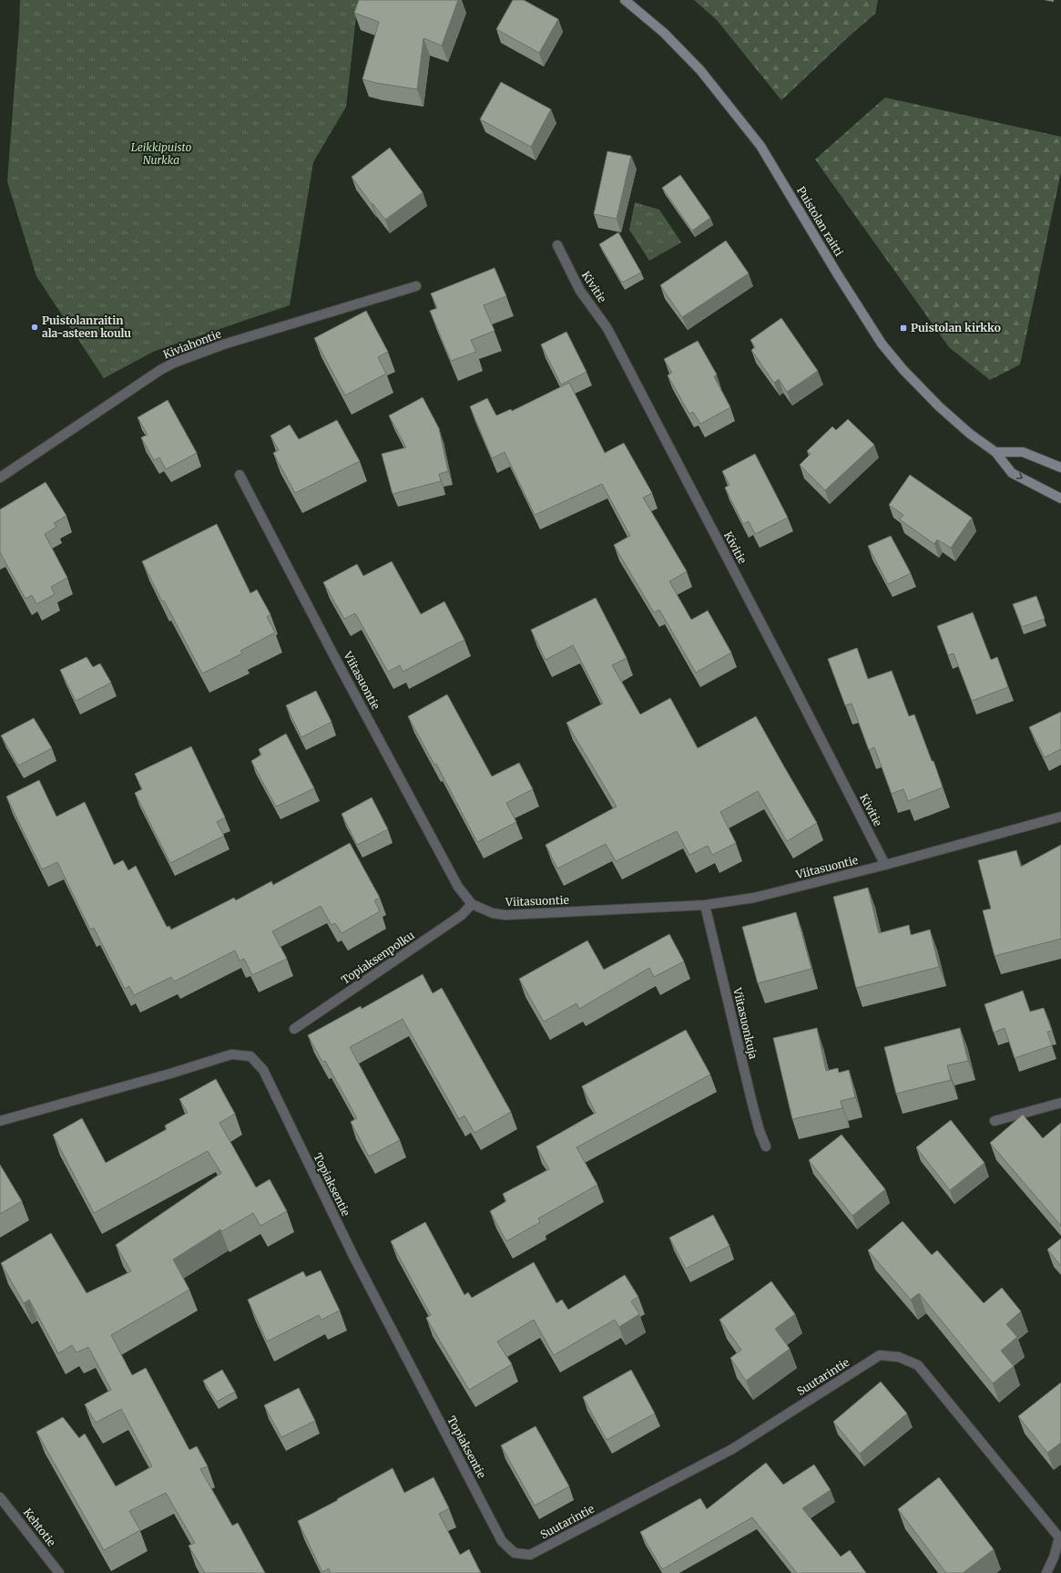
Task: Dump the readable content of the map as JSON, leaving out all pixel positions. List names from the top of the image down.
{
  "streets": {
    "main road": ["Puistolan raitti"],
    "street": [
      "Kivitie",
      "Kiviahontie",
      "Viitasuontie",
      "Topiaksenpolku",
      "Viitasuonkuja",
      "Topiaksentie",
      "Suutarintie",
      "Kehtotie"
    ]
  },
  "crossings": [
    ["Kivitie", "Viitasuontie"],
    ["Viitasuontie", "Topiaksenpolku"],
    ["Viitasuontie", "Viitasuonkuja"],
    ["Topiaksentie", "Suutarintie"]
  ],
  "parks": ["Leikkipuisto Nurkka"],
  "places": {
    "other": ["Puistolanraitin ala-asteen koulu"],
    "transit": ["Puistolan kirkko"]
  }
}
